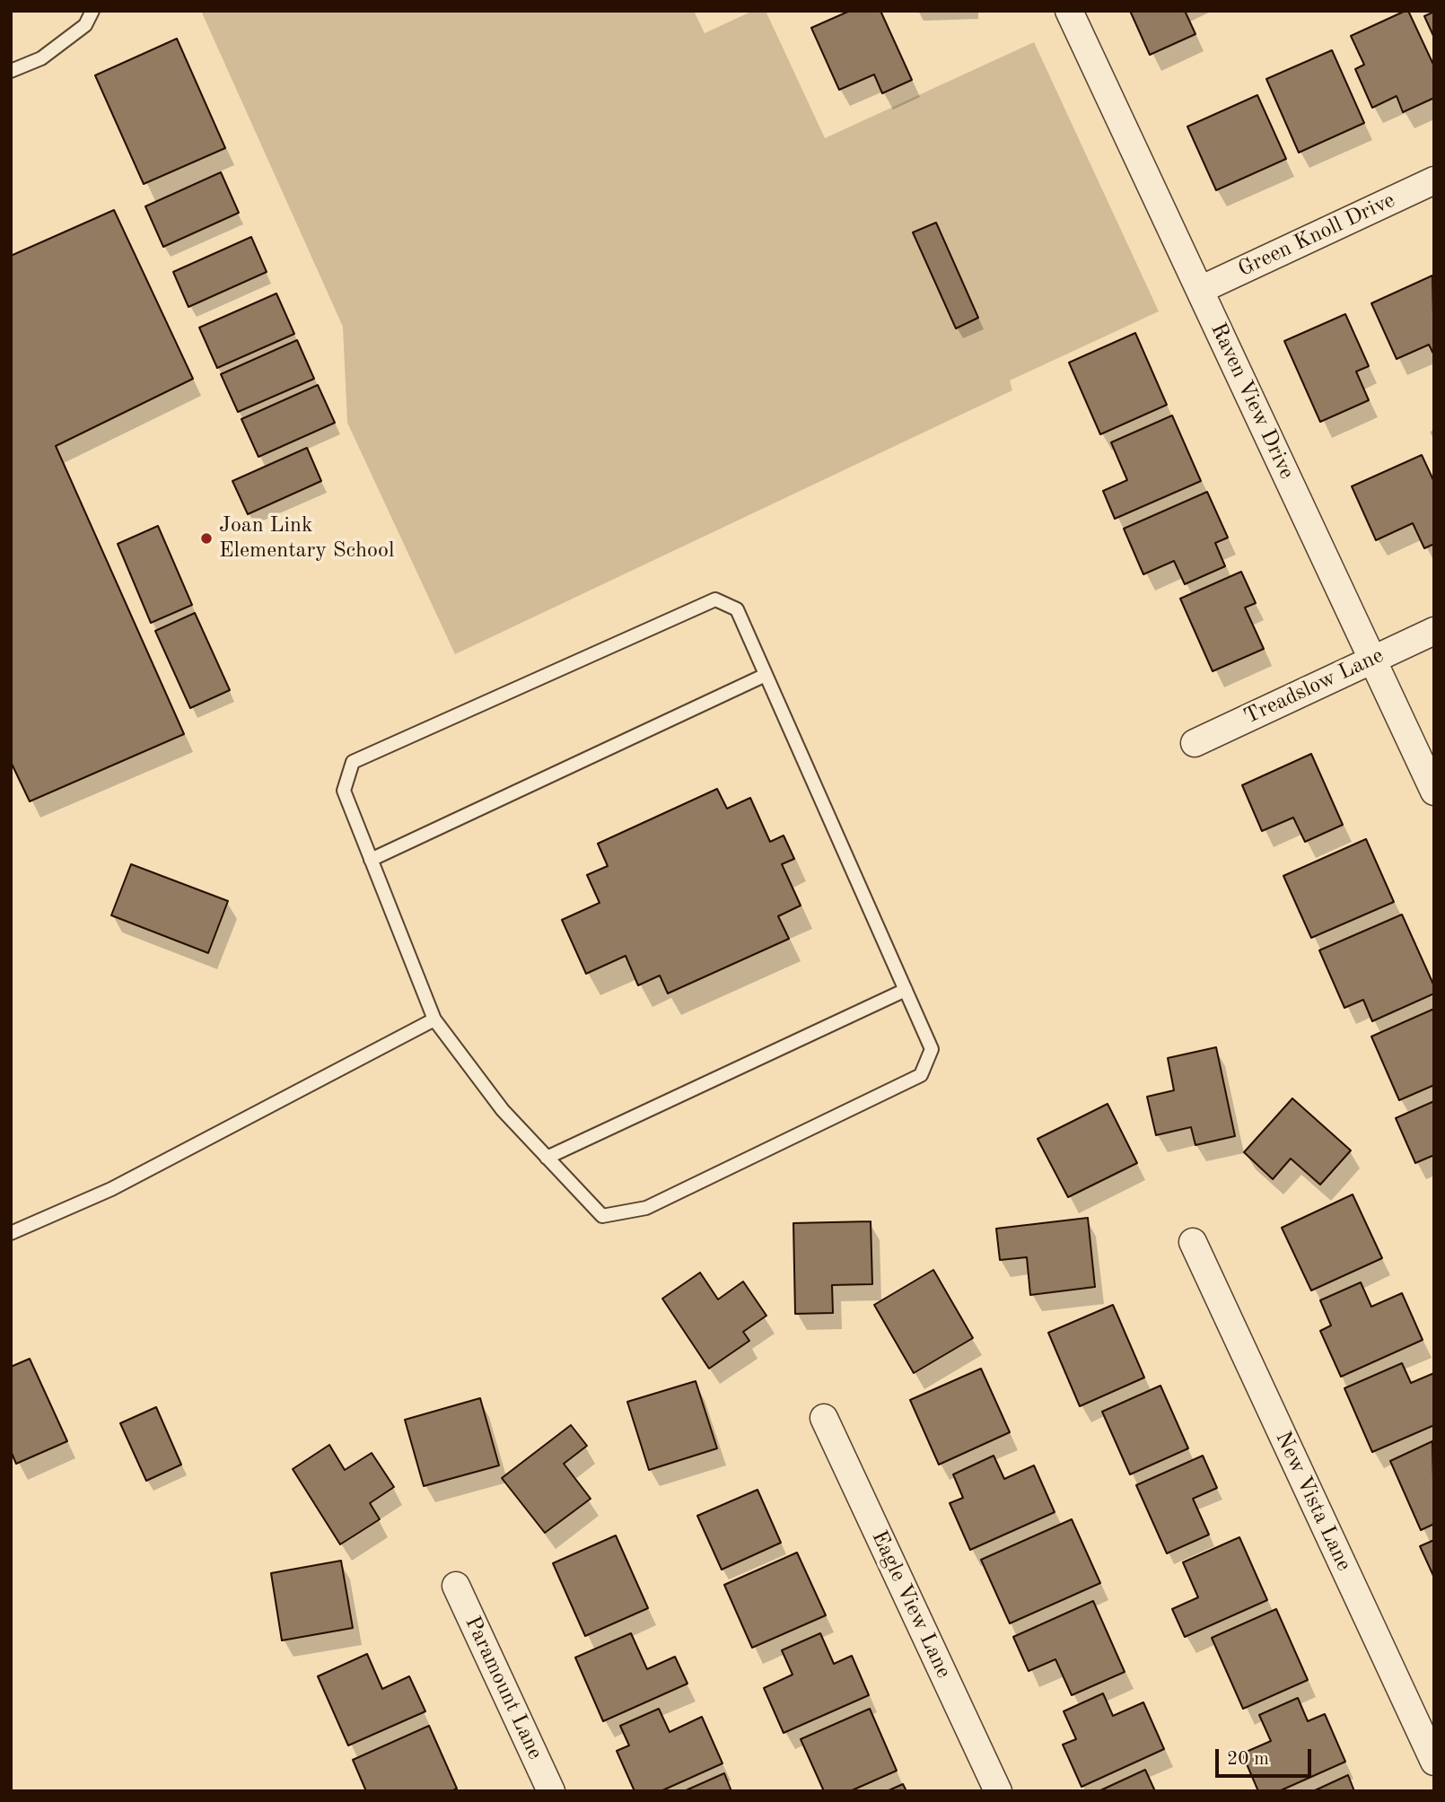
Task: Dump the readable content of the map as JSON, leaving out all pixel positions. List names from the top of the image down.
{
  "streets": {
    "street": [
      "Green Knoll Drive",
      "Raven View Drive",
      "Treadslow Lane",
      "New Vista Lane",
      "Eagle View Lane",
      "Paramount Lane"
    ]
  },
  "crossings": [
    ["Green Knoll Drive", "Raven View Drive"],
    ["Raven View Drive", "Treadslow Lane"]
  ],
  "places": ["Joan Link Elementary School"],
  "scale_bar": "20 m"
}
